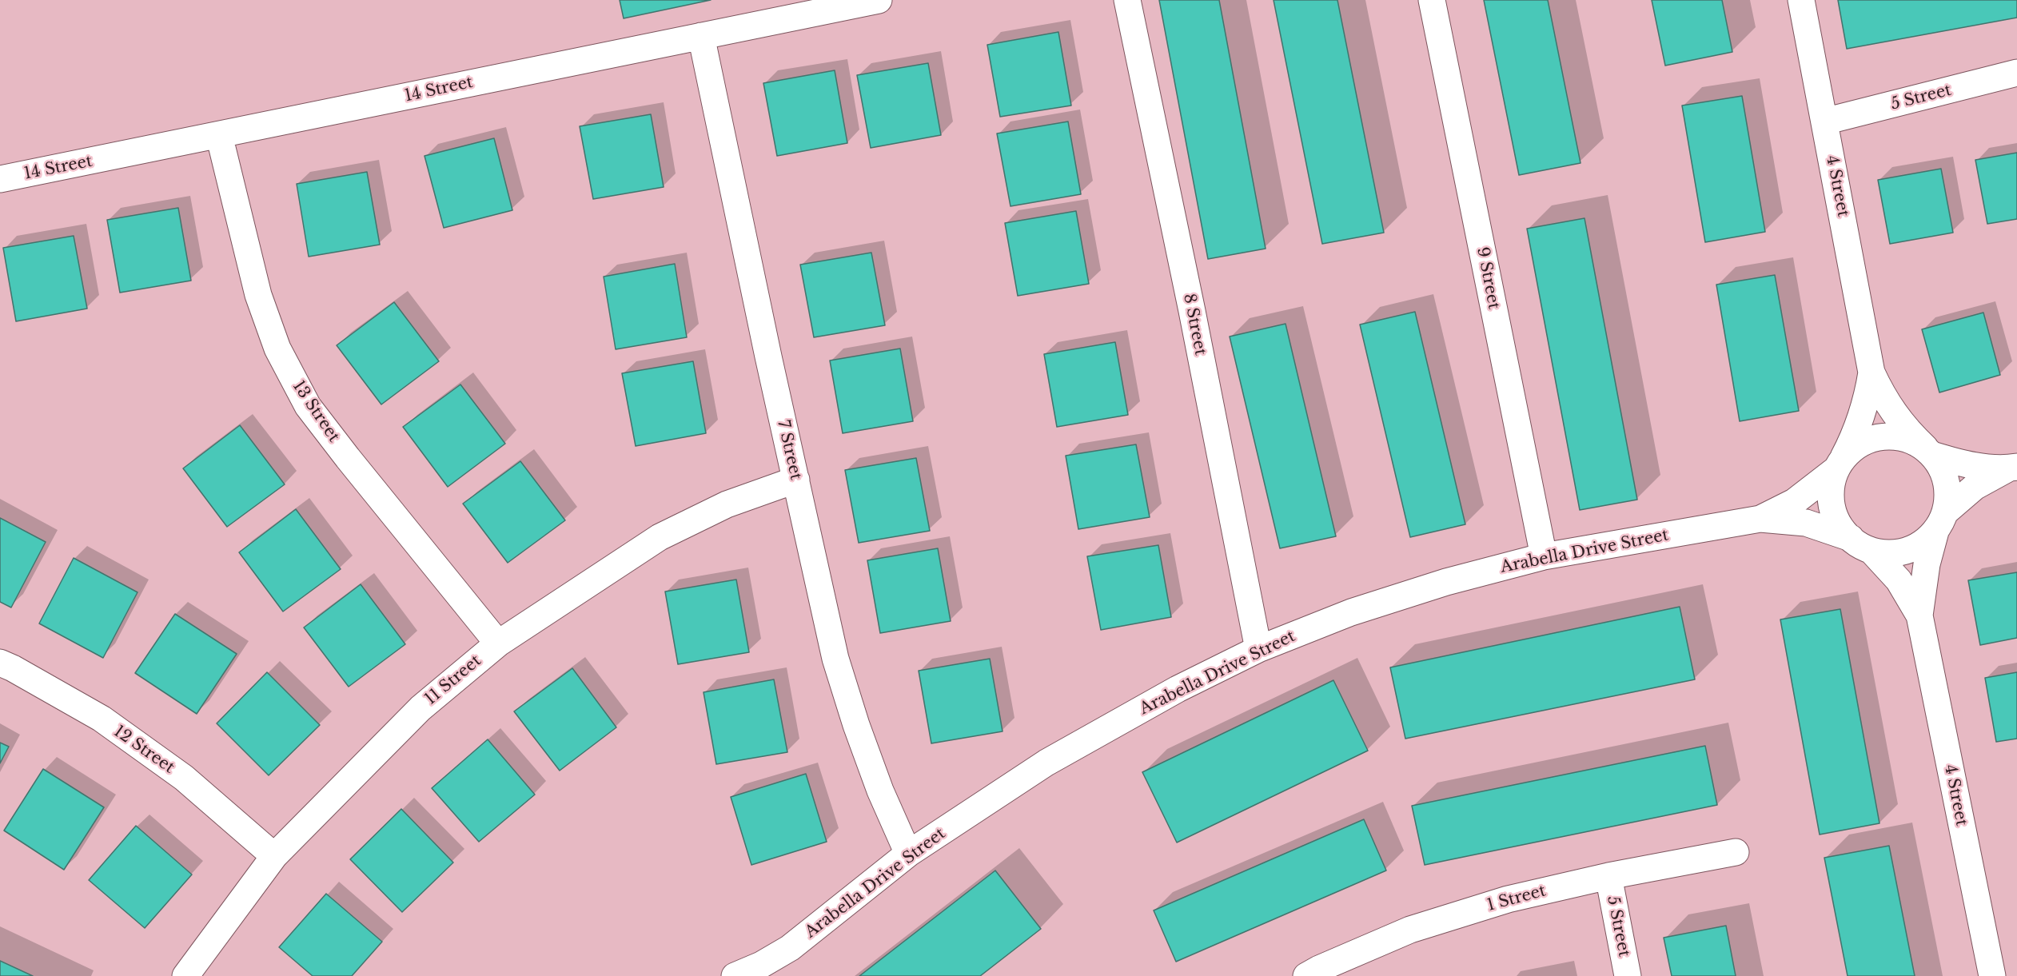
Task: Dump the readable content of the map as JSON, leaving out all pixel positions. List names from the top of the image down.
{
  "streets": {
    "street": [
      "14 Street",
      "5 Street",
      "4 Street",
      "9 Street",
      "8 Street",
      "13 Street",
      "7 Street",
      "Arabella Drive Street",
      "11 Street",
      "12 Street",
      "1 Street"
    ]
  },
  "crossings": [
    ["14 Street", "13 Street"],
    ["14 Street", "7 Street"],
    ["5 Street", "4 Street"],
    ["5 Street", "1 Street"],
    ["9 Street", "Arabella Drive Street"],
    ["8 Street", "Arabella Drive Street"],
    ["13 Street", "11 Street"],
    ["7 Street", "Arabella Drive Street"],
    ["7 Street", "11 Street"],
    ["11 Street", "12 Street"]
  ]
}
